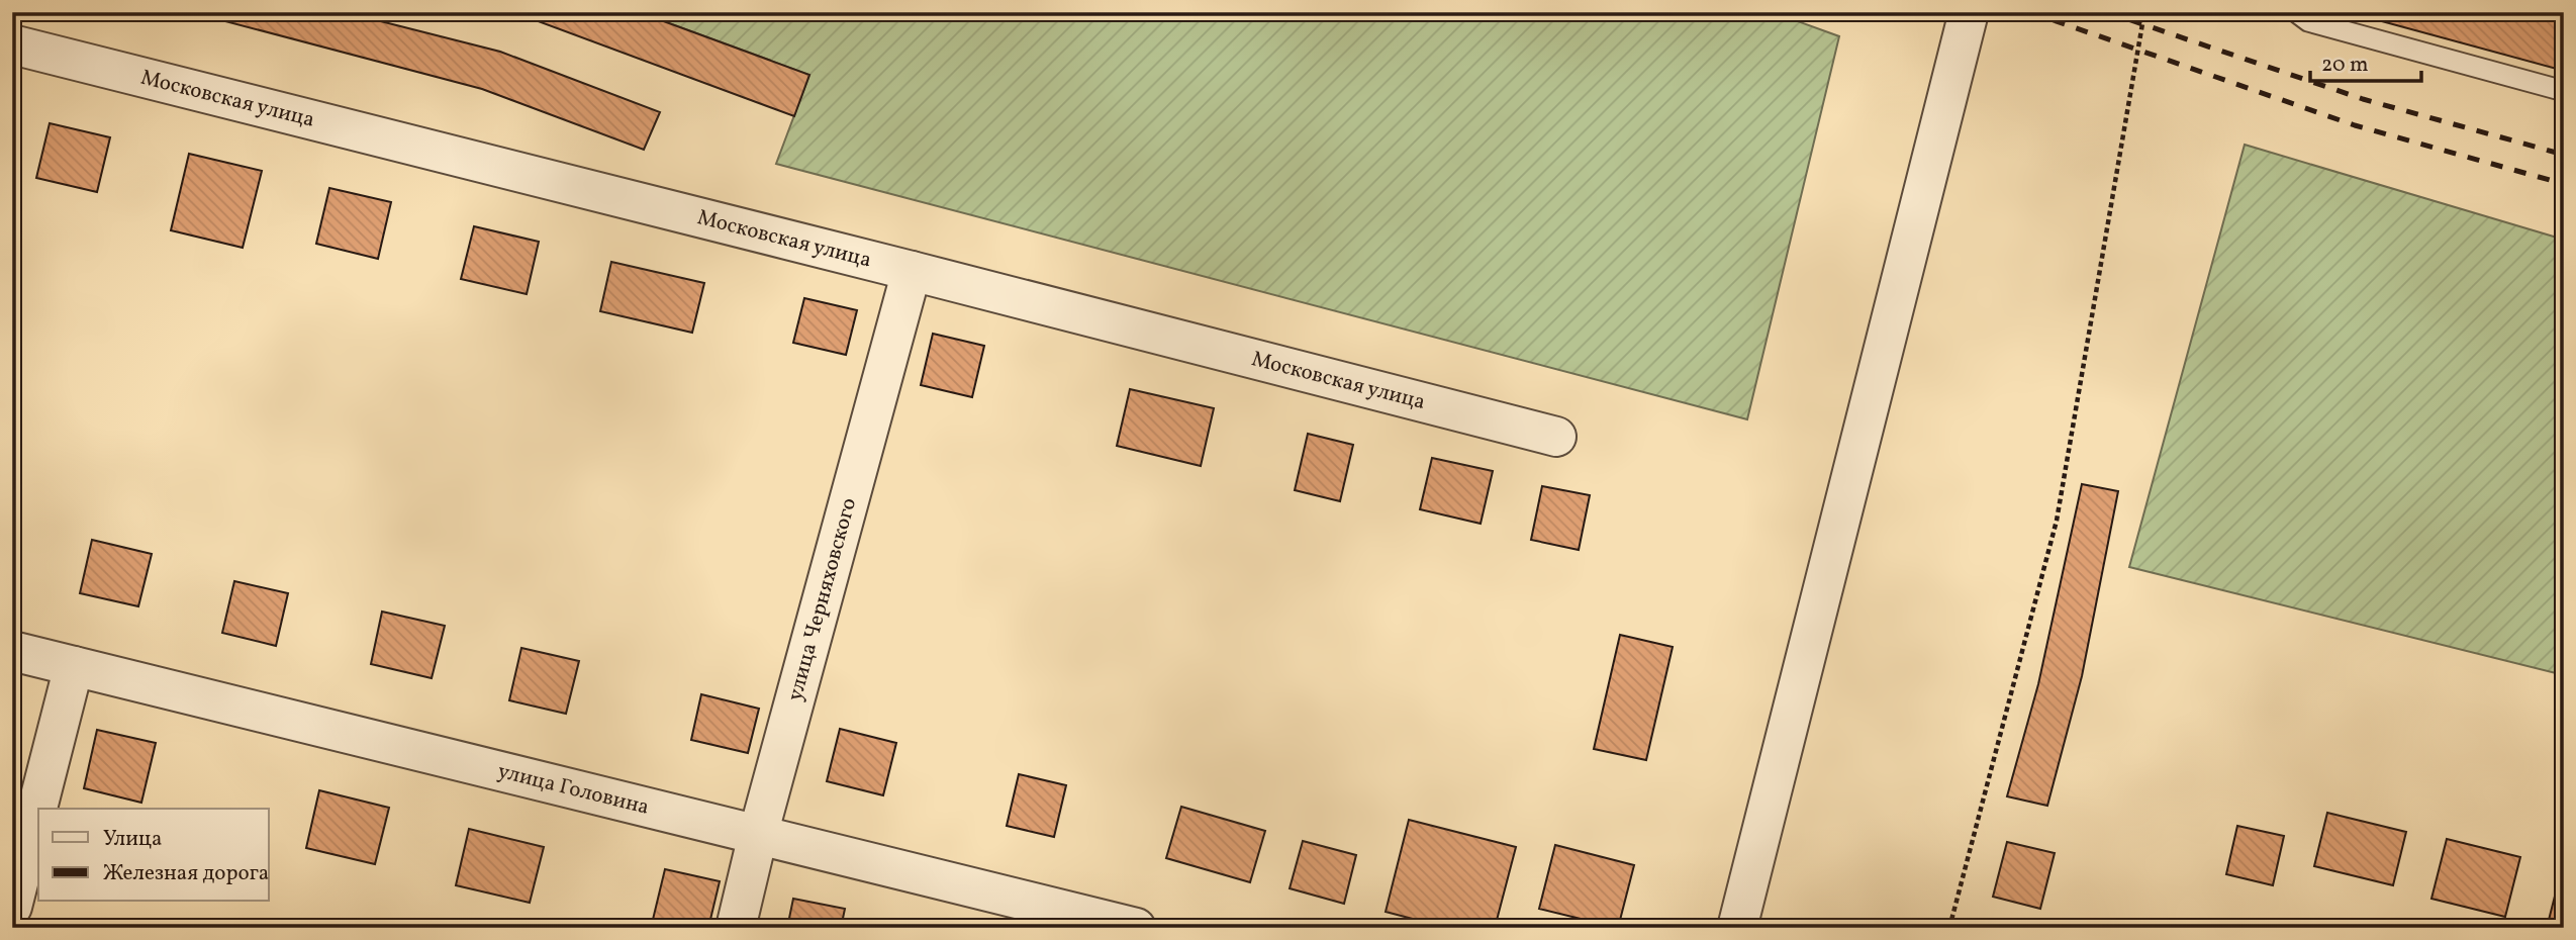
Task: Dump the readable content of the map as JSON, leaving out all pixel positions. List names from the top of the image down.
{
  "streets": {
    "street": ["Московская улица", "улица Черняховского", "улица Головина"]
  },
  "crossings": [
    ["Московская улица", "улица Черняховского"],
    ["улица Черняховского", "улица Головина"]
  ],
  "legend": ["Улица", "Железная дорога"],
  "scale_bar": "20 m"
}
